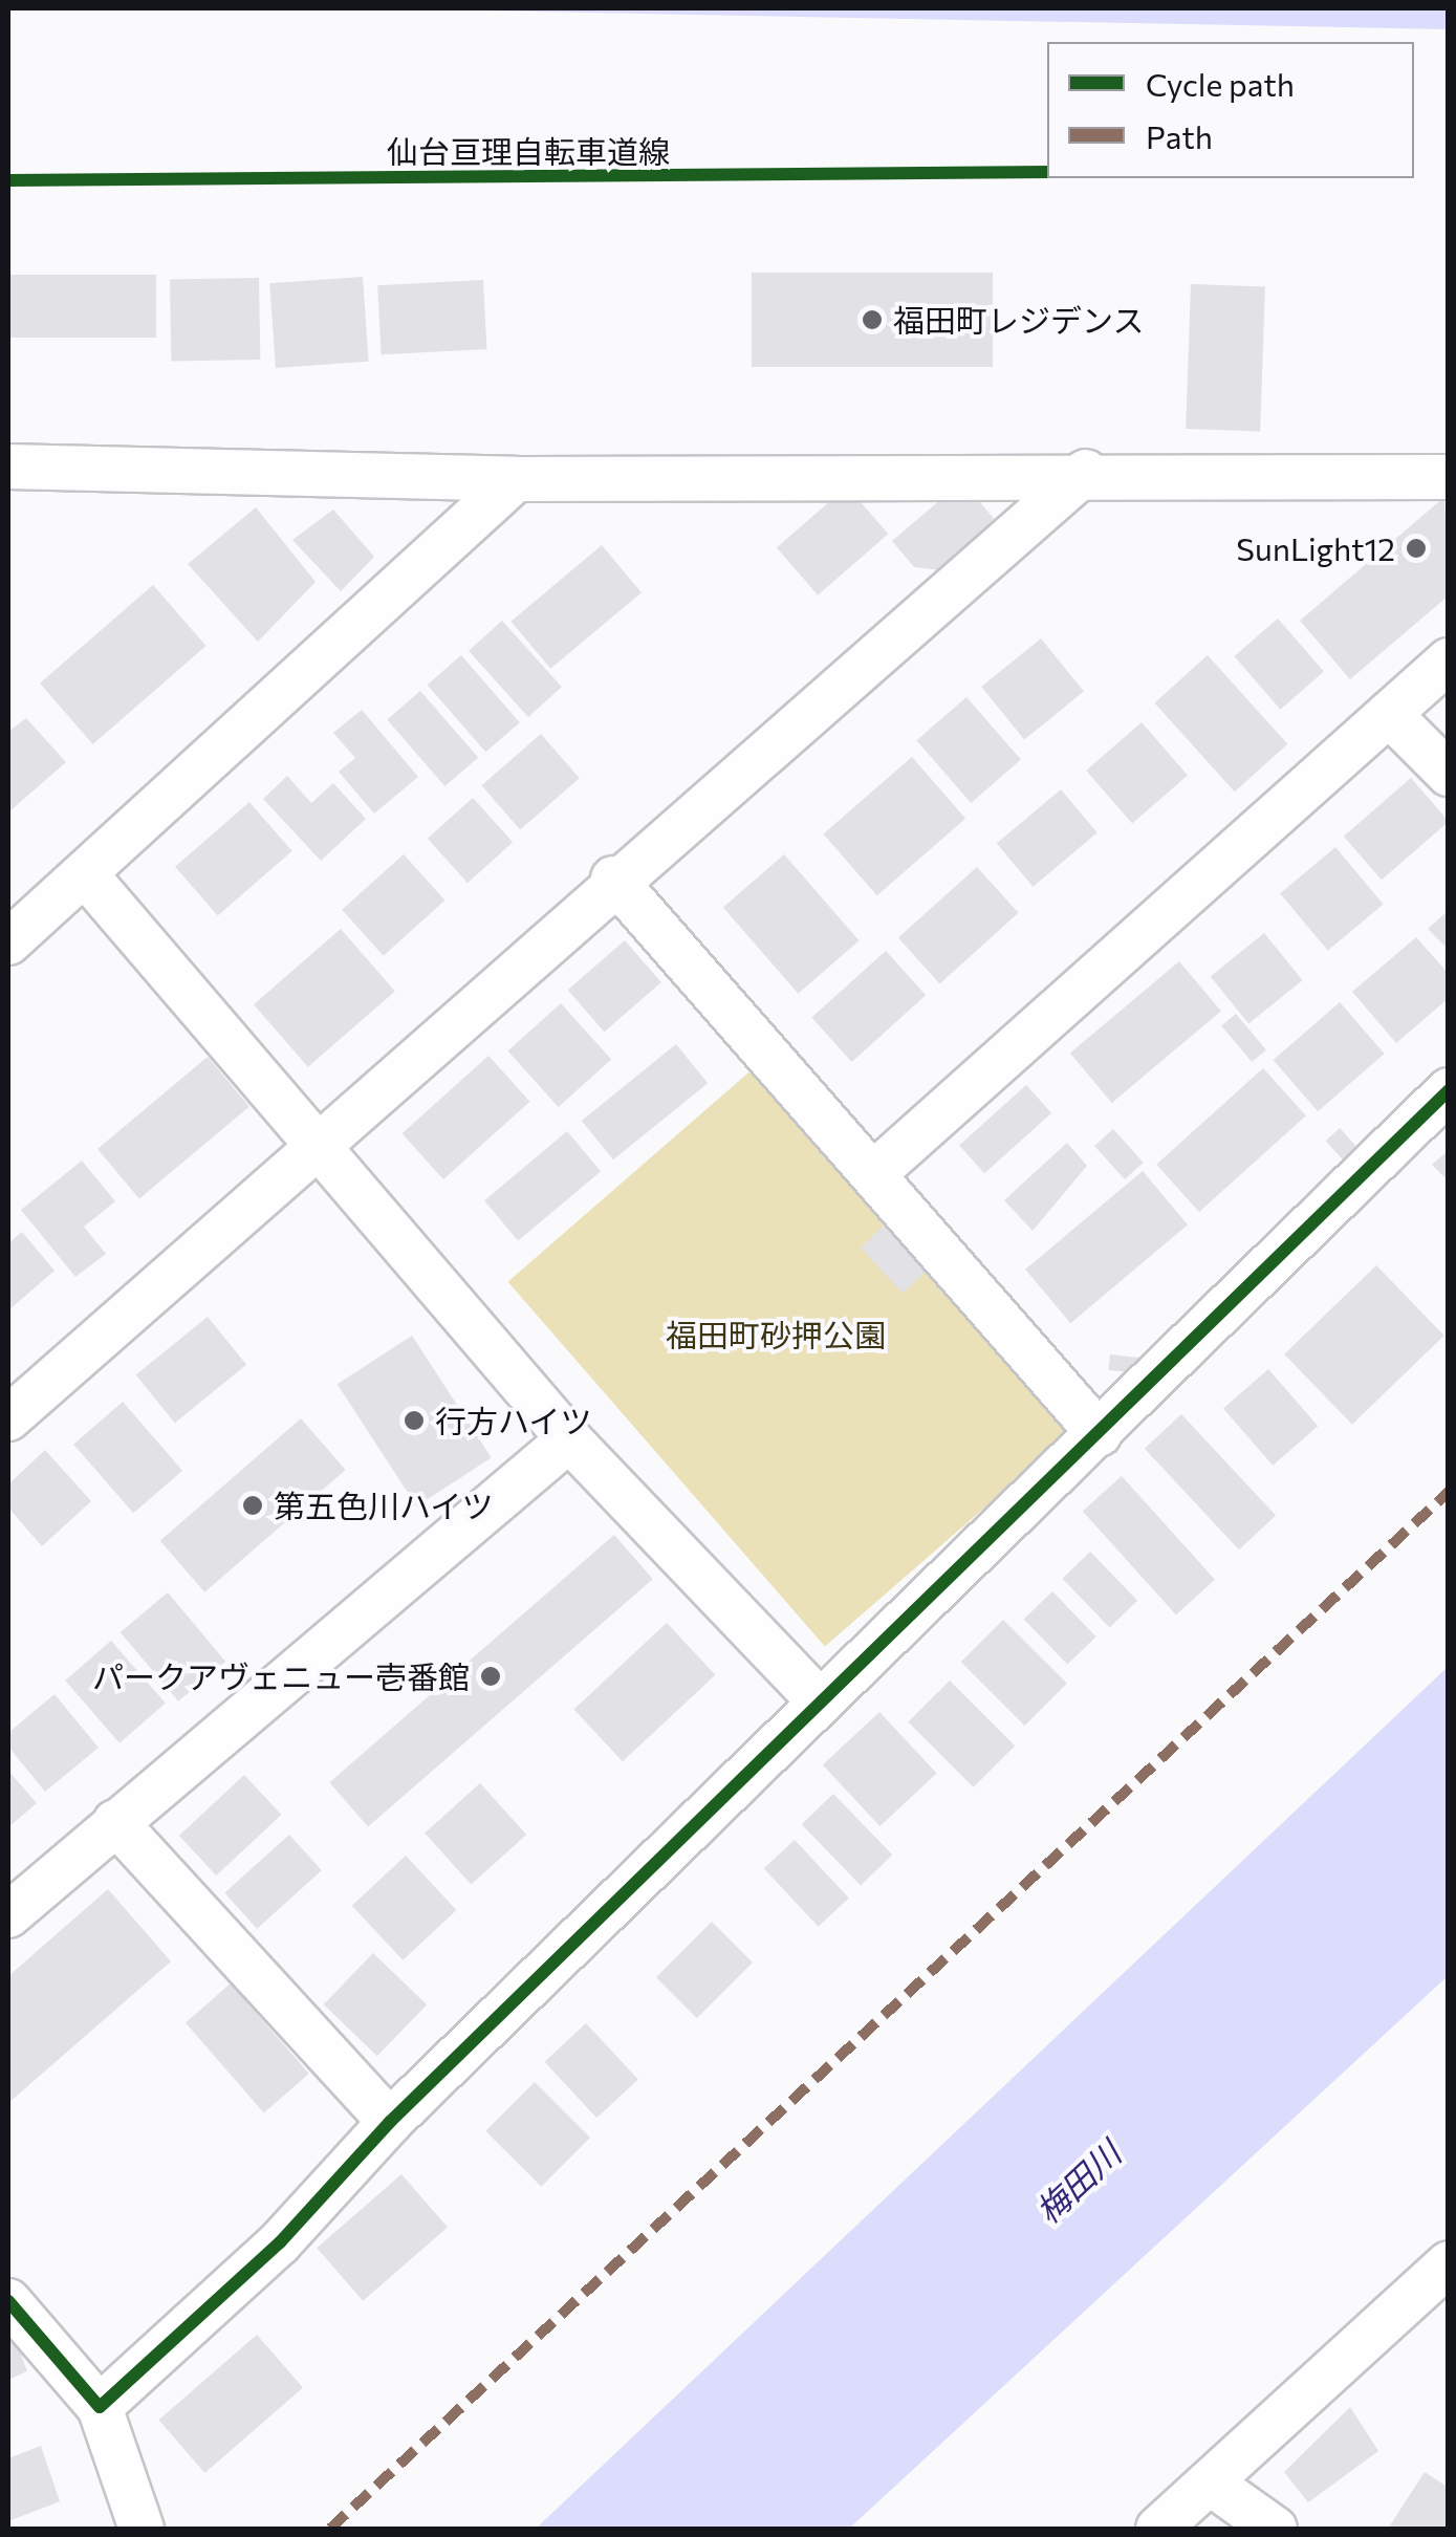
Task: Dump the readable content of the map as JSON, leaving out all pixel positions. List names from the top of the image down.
{
  "streets": {
    "cycle path": ["仙台亘理自転車道線"]
  },
  "water": ["梅田川"],
  "parks": ["福田町砂押公園"],
  "places": [
    "福田町レジデンス",
    "SunLight12",
    "行方ハイツ",
    "第五色川ハイツ",
    "パークアヴェニュー壱番館"
  ],
  "legend": ["Cycle path", "Path"]
}
